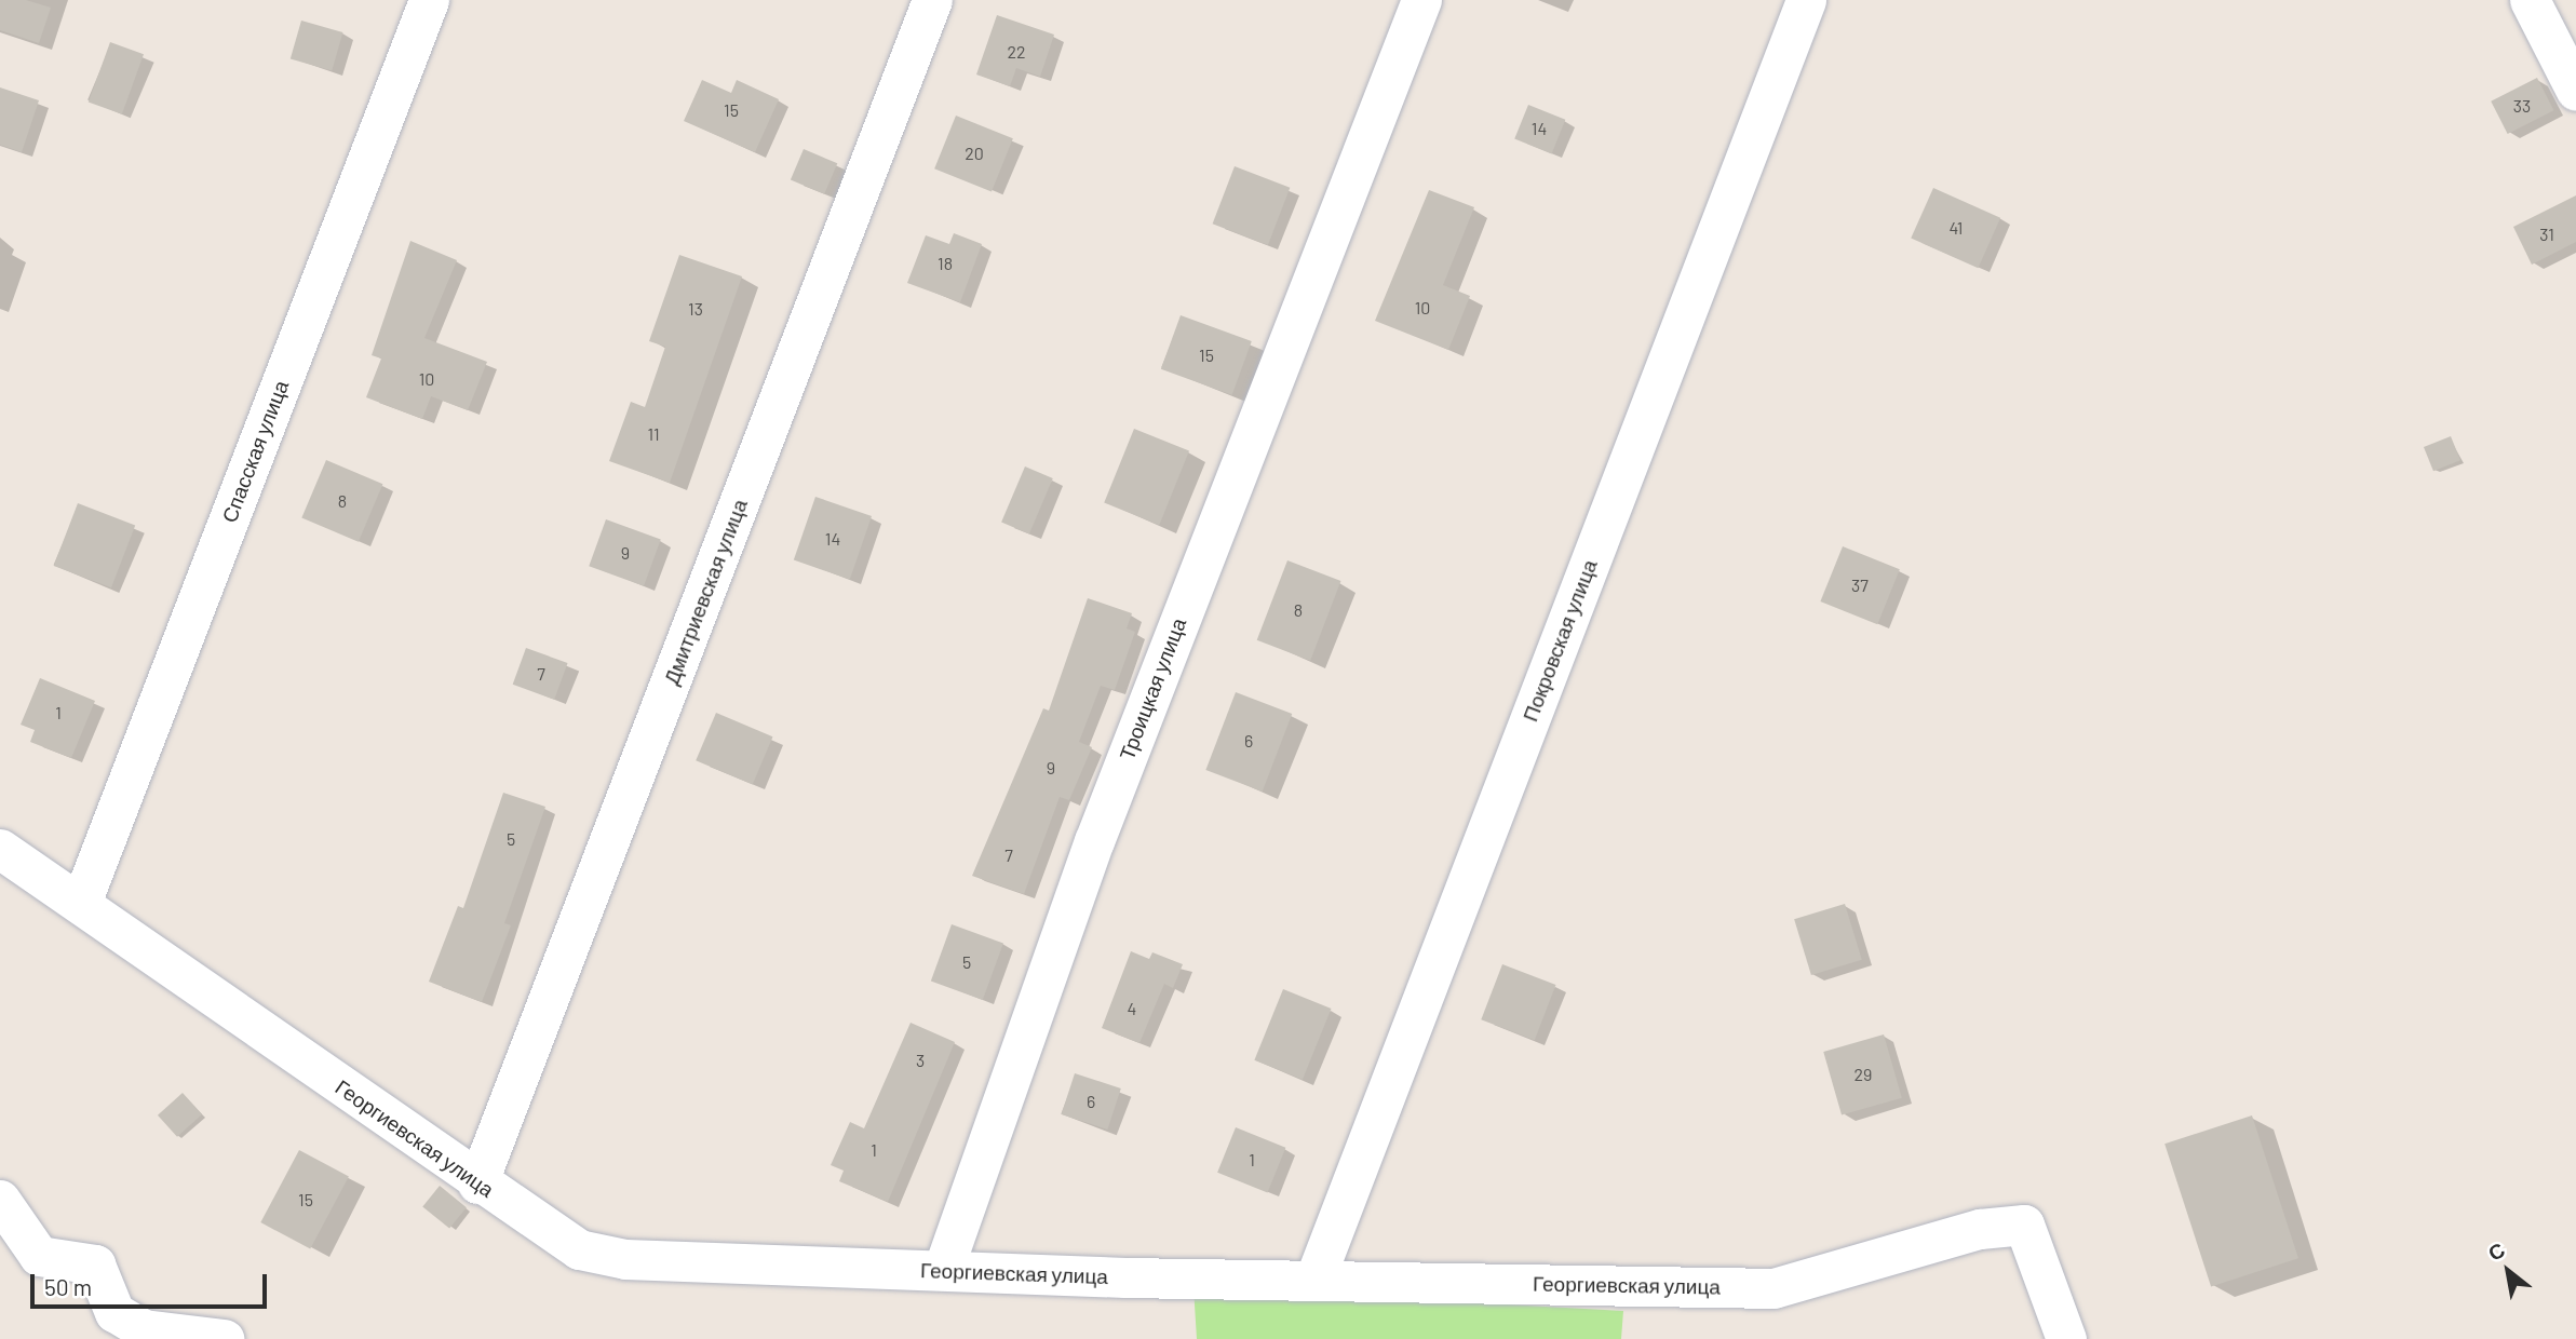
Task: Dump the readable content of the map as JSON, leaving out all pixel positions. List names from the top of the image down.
{
  "streets": {
    "street": [
      "Спасская улица",
      "Дмитриевская улица",
      "Покровская улица",
      "Троицкая улица",
      "Георгиевская улица"
    ]
  },
  "crossings": [
    ["Спасская улица", "Георгиевская улица"],
    ["Дмитриевская улица", "Георгиевская улица"],
    ["Покровская улица", "Георгиевская улица"],
    ["Троицкая улица", "Георгиевская улица"]
  ],
  "house_numbers": [
    "22",
    "33",
    "15",
    "14",
    "20",
    "41",
    "31",
    "18",
    "10",
    "13",
    "15",
    "10",
    "11",
    "8",
    "14",
    "9",
    "37",
    "8",
    "7",
    "1",
    "6",
    "9",
    "5",
    "7",
    "5",
    "4",
    "3",
    "29",
    "6",
    "1",
    "1",
    "15"
  ],
  "scale_bar": "50 m",
  "north": "top left"
}
